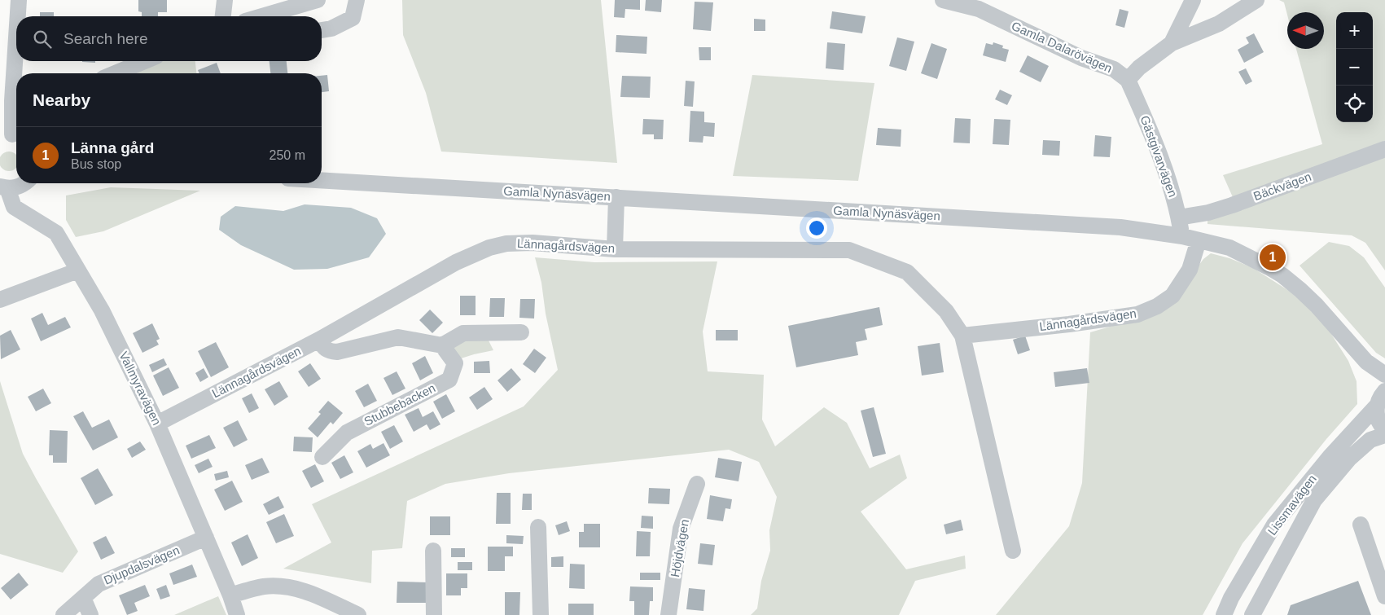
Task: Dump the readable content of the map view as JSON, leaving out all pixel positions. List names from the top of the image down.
{
  "streets": {
    "street": [
      "Gamla Dalarövägen",
      "Gästgivarvägen",
      "Bäckvägen",
      "Gamla Nynäsvägen",
      "Lännagårdsvägen",
      "Vallmyravägen",
      "Stubbebacken",
      "Lissmavägen",
      "Höjdvägen",
      "Djupdalsvägen"
    ]
  },
  "crossings": [
    ["Gamla Dalarövägen", "Gästgivarvägen"],
    ["Gästgivarvägen", "Bäckvägen"],
    ["Gästgivarvägen", "Gamla Nynäsvägen"],
    ["Gamla Nynäsvägen", "Lännagårdsvägen"],
    ["Gamla Nynäsvägen", "Lissmavägen"],
    ["Lännagårdsvägen", "Vallmyravägen"],
    ["Vallmyravägen", "Djupdalsvägen"]
  ],
  "north": "left",
  "page": {
    "map_buttons": ["+", "−"],
    "search": "Search here",
    "heading": "Nearby",
    "list": [
      {
        "mark": "1",
        "name": "Länna gård",
        "note": "Bus stop",
        "value": "250 m"
      }
    ],
    "pins": "1"
  }
}
